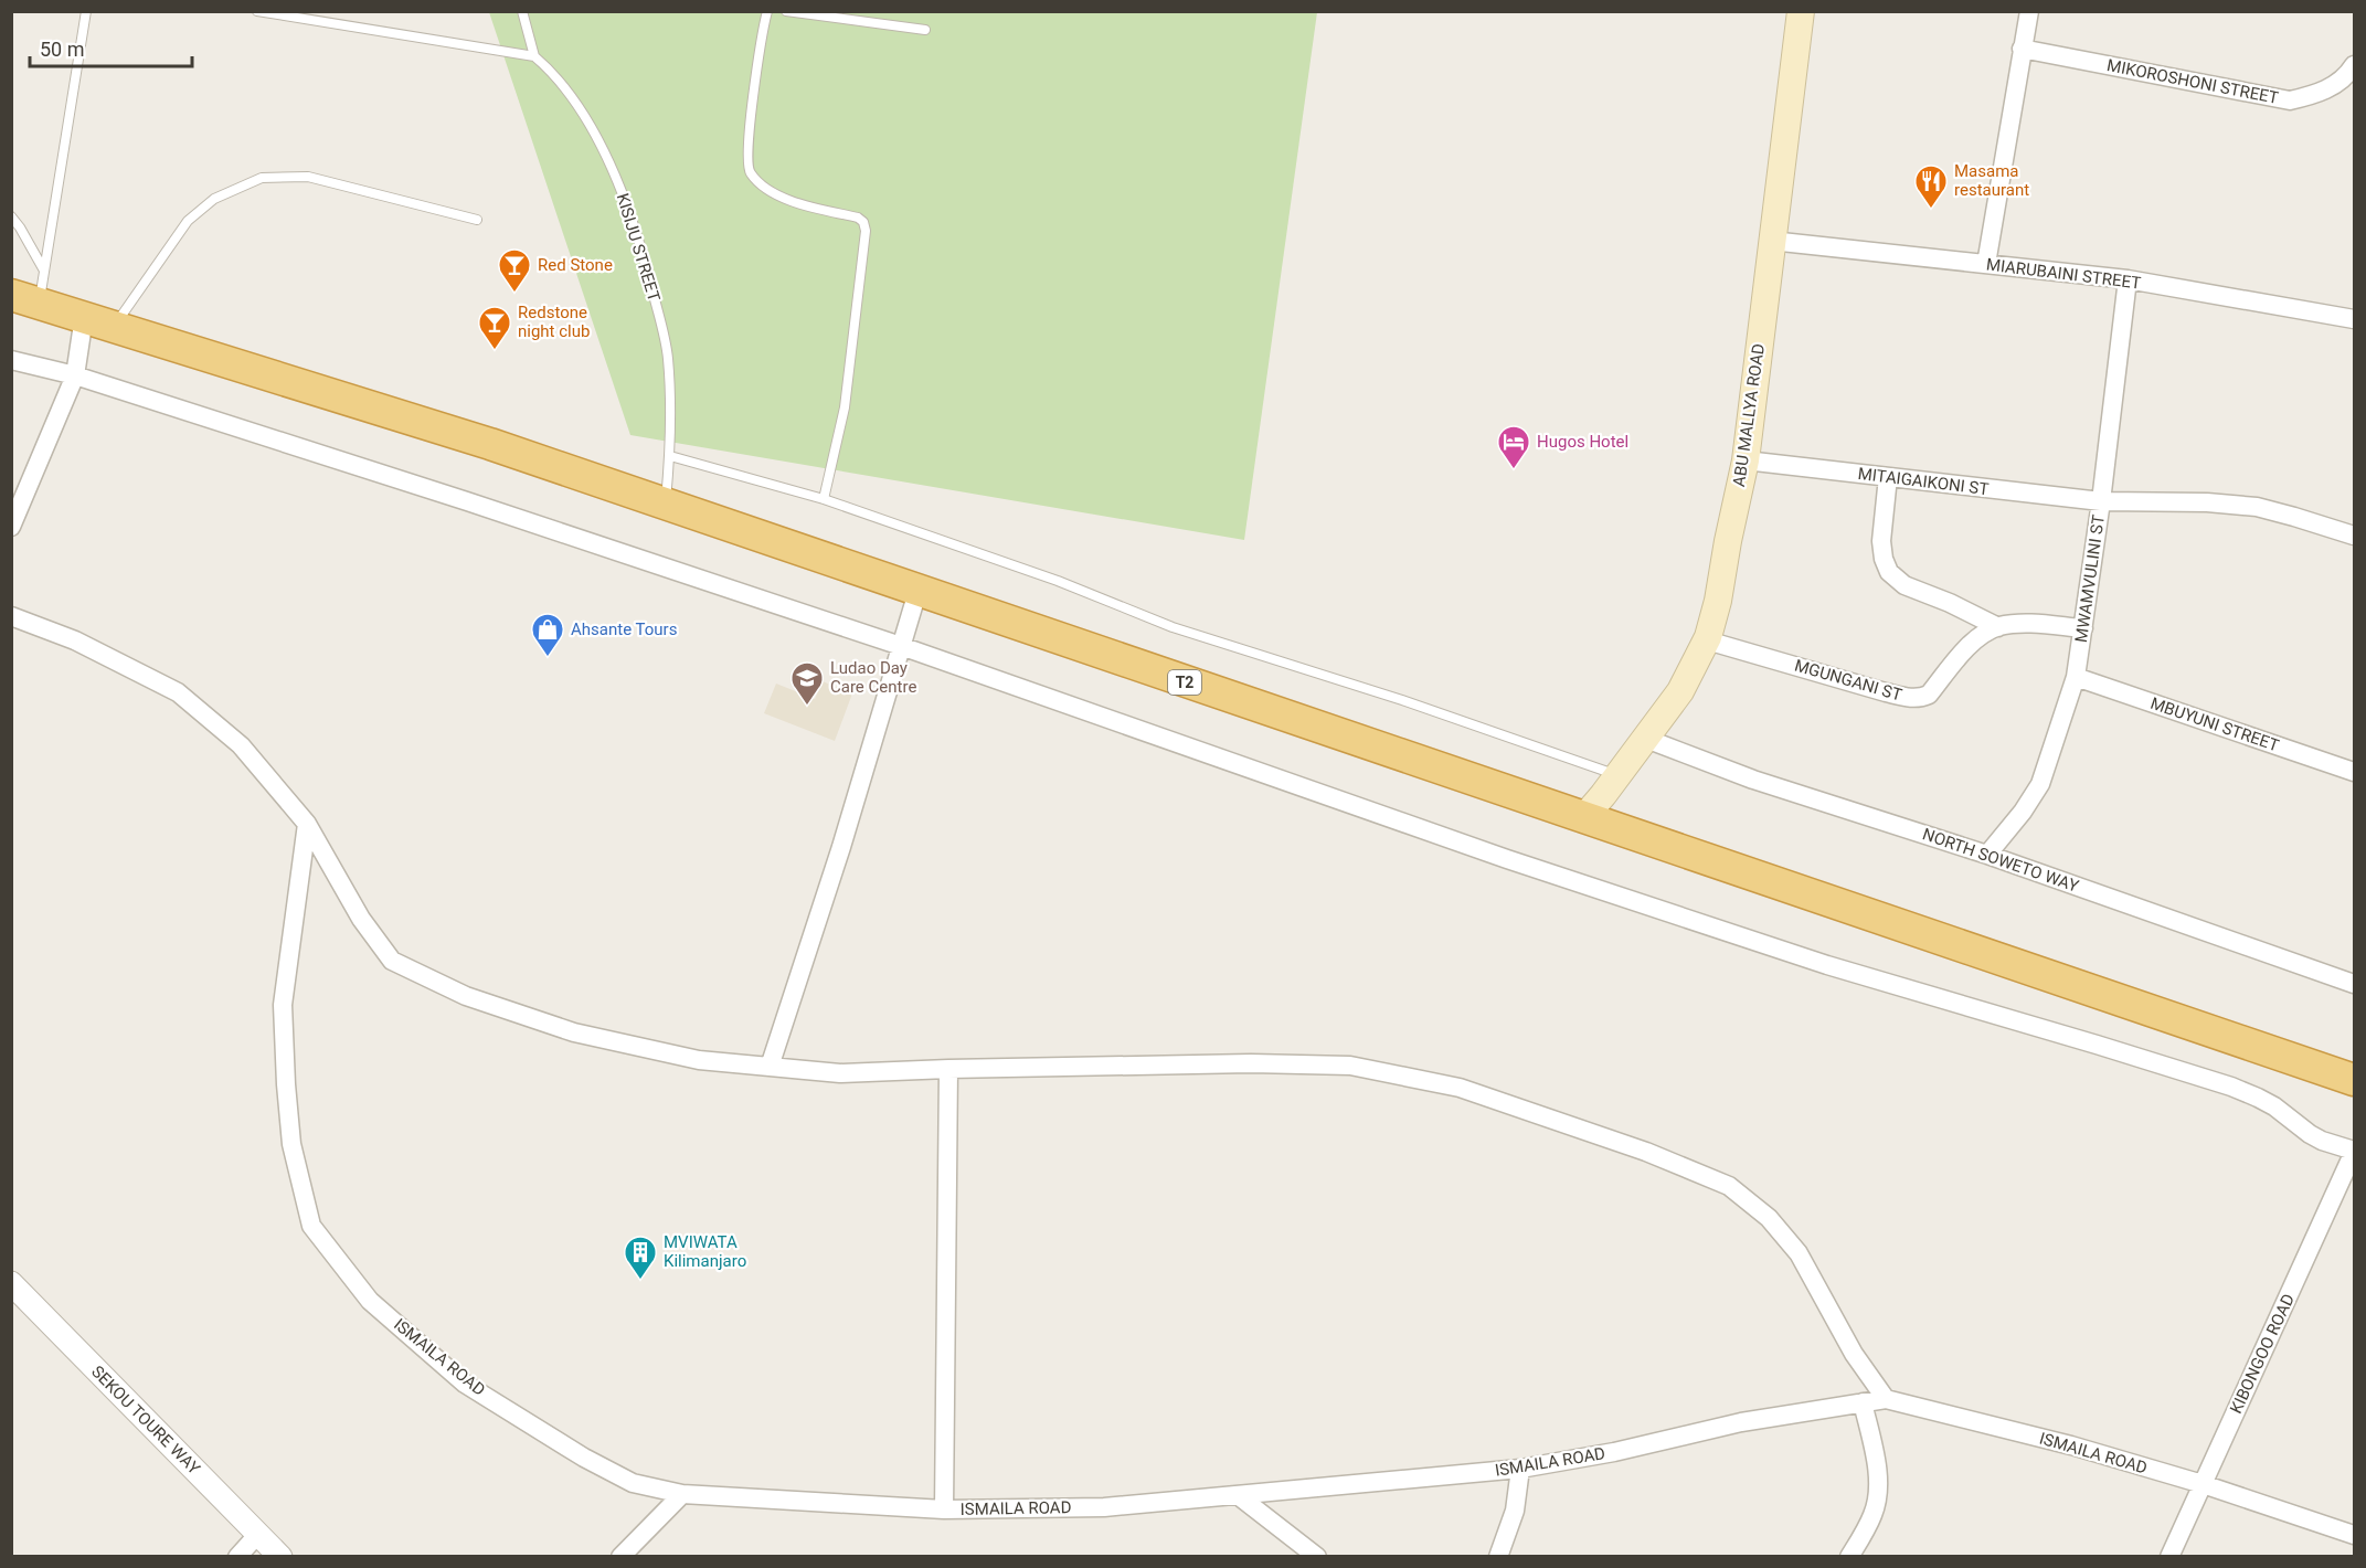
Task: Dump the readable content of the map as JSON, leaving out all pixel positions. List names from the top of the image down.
{
  "streets": {
    "highway": ["T2"],
    "main road": ["ABU MALLYA ROAD"],
    "street": [
      "MIKOROSHONI STREET",
      "MIARUBAINI STREET",
      "MITAIGAIKONI ST",
      "MWAMVULINI ST",
      "MGUNGANI ST",
      "MBUYUNI STREET",
      "NORTH SOWETO WAY",
      "KIBONGOO ROAD",
      "ISMAILA ROAD",
      "SEKOU TOURE WAY"
    ],
    "lane": ["KISIJU STREET"]
  },
  "crossings": [
    ["KISIJU STREET", "T2"],
    ["MIARUBAINI STREET", "ABU MALLYA ROAD"],
    ["MIARUBAINI STREET", "MWAMVULINI ST"],
    ["ABU MALLYA ROAD", "MITAIGAIKONI ST"],
    ["ABU MALLYA ROAD", "MGUNGANI ST"],
    ["ABU MALLYA ROAD", "T2"],
    ["ABU MALLYA ROAD", "NORTH SOWETO WAY"],
    ["MITAIGAIKONI ST", "MWAMVULINI ST"],
    ["MWAMVULINI ST", "MGUNGANI ST"],
    ["MWAMVULINI ST", "MBUYUNI STREET"],
    ["MWAMVULINI ST", "NORTH SOWETO WAY"],
    ["KIBONGOO ROAD", "ISMAILA ROAD"]
  ],
  "places": {
    "restaurant": ["Masama restaurant"],
    "bar": ["Red Stone", "Redstone night club"],
    "hotel": ["Hugos Hotel"],
    "shop": ["Ahsante Tours"],
    "school or university": ["Ludao Day Care Centre"],
    "building": ["MVIWATA Kilimanjaro"]
  },
  "scale_bar": "50 m"
}
